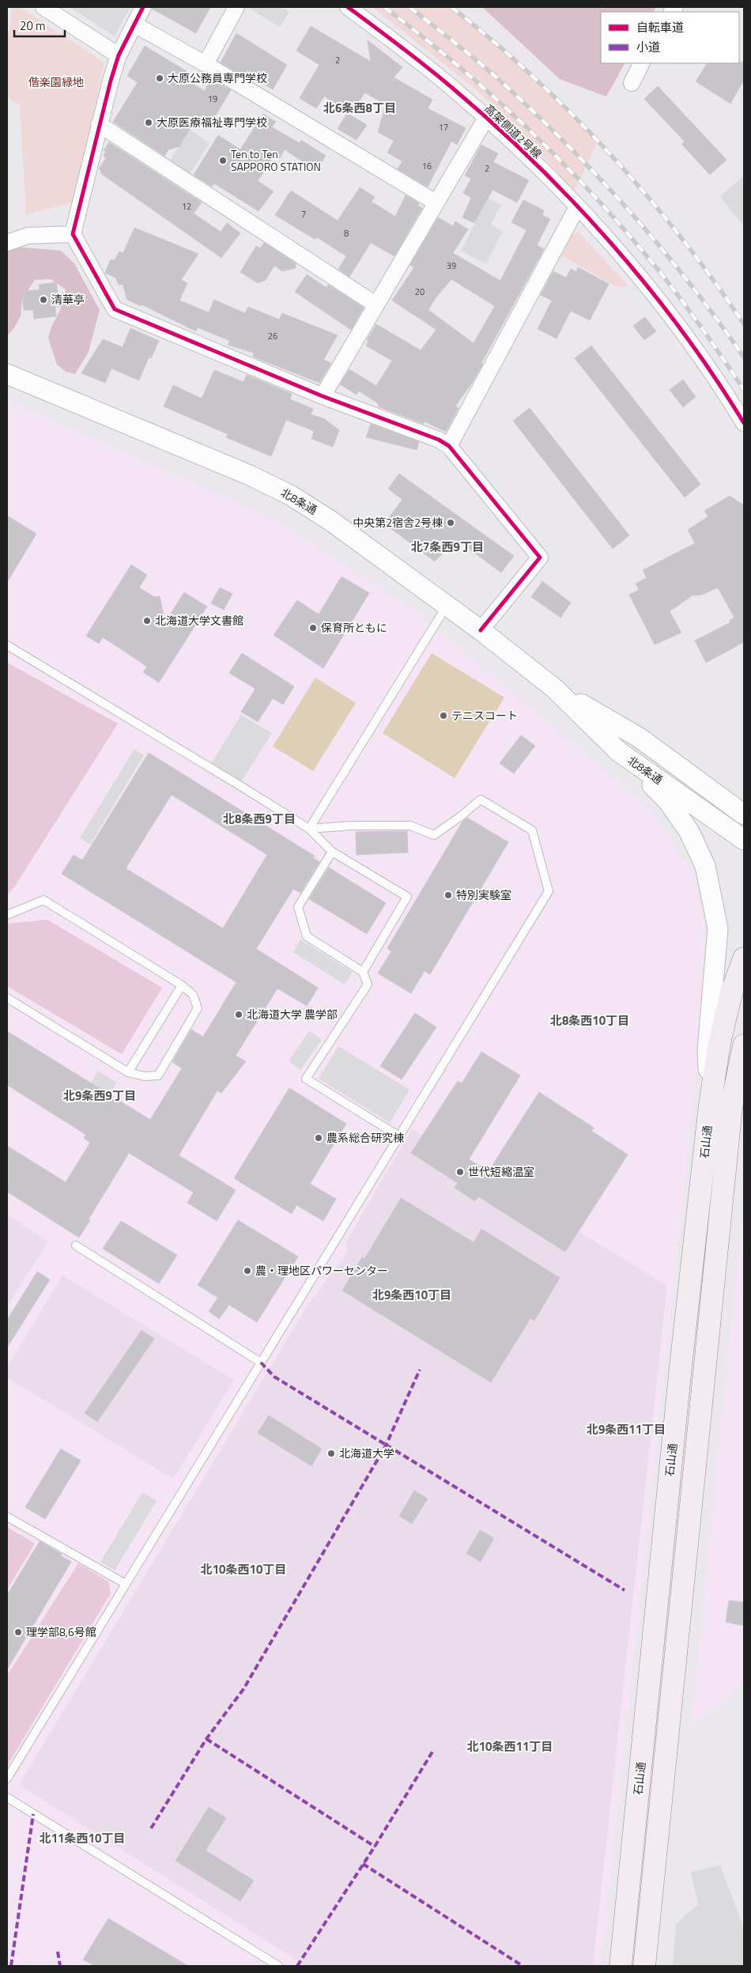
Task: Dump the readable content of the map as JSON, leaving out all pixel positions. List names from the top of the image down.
{
  "streets": {
    "main road": ["石山通"],
    "street": ["高架側道2号線", "北8条通"]
  },
  "districts": [
    "北6条西8丁目",
    "北7条西9丁目",
    "北8条西9丁目",
    "北8条西10丁目",
    "北9条西9丁目",
    "北9条西10丁目",
    "北9条西11丁目",
    "北10条西10丁目",
    "北10条西11丁目",
    "北11条西10丁目"
  ],
  "parks": ["偕楽園緑地"],
  "places": [
    "大原公務員専門学校",
    "大原医療福祉専門学校",
    "Ten to Ten SAPPORO STATION",
    "清華亭",
    "中央第2宿舎2号棟",
    "北海道大学文書館",
    "保育所ともに",
    "テニスコート",
    "特別実験室",
    "北海道大学 農学部",
    "農系総合研究棟",
    "世代短縮温室",
    "農・理地区パワーセンター",
    "北海道大学",
    "理学部8,6号館"
  ],
  "house_numbers": [
    "2",
    "19",
    "17",
    "16",
    "2",
    "12",
    "7",
    "8",
    "39",
    "20",
    "26"
  ],
  "legend": ["自転車道", "小道"],
  "scale_bar": "20 m"
}
